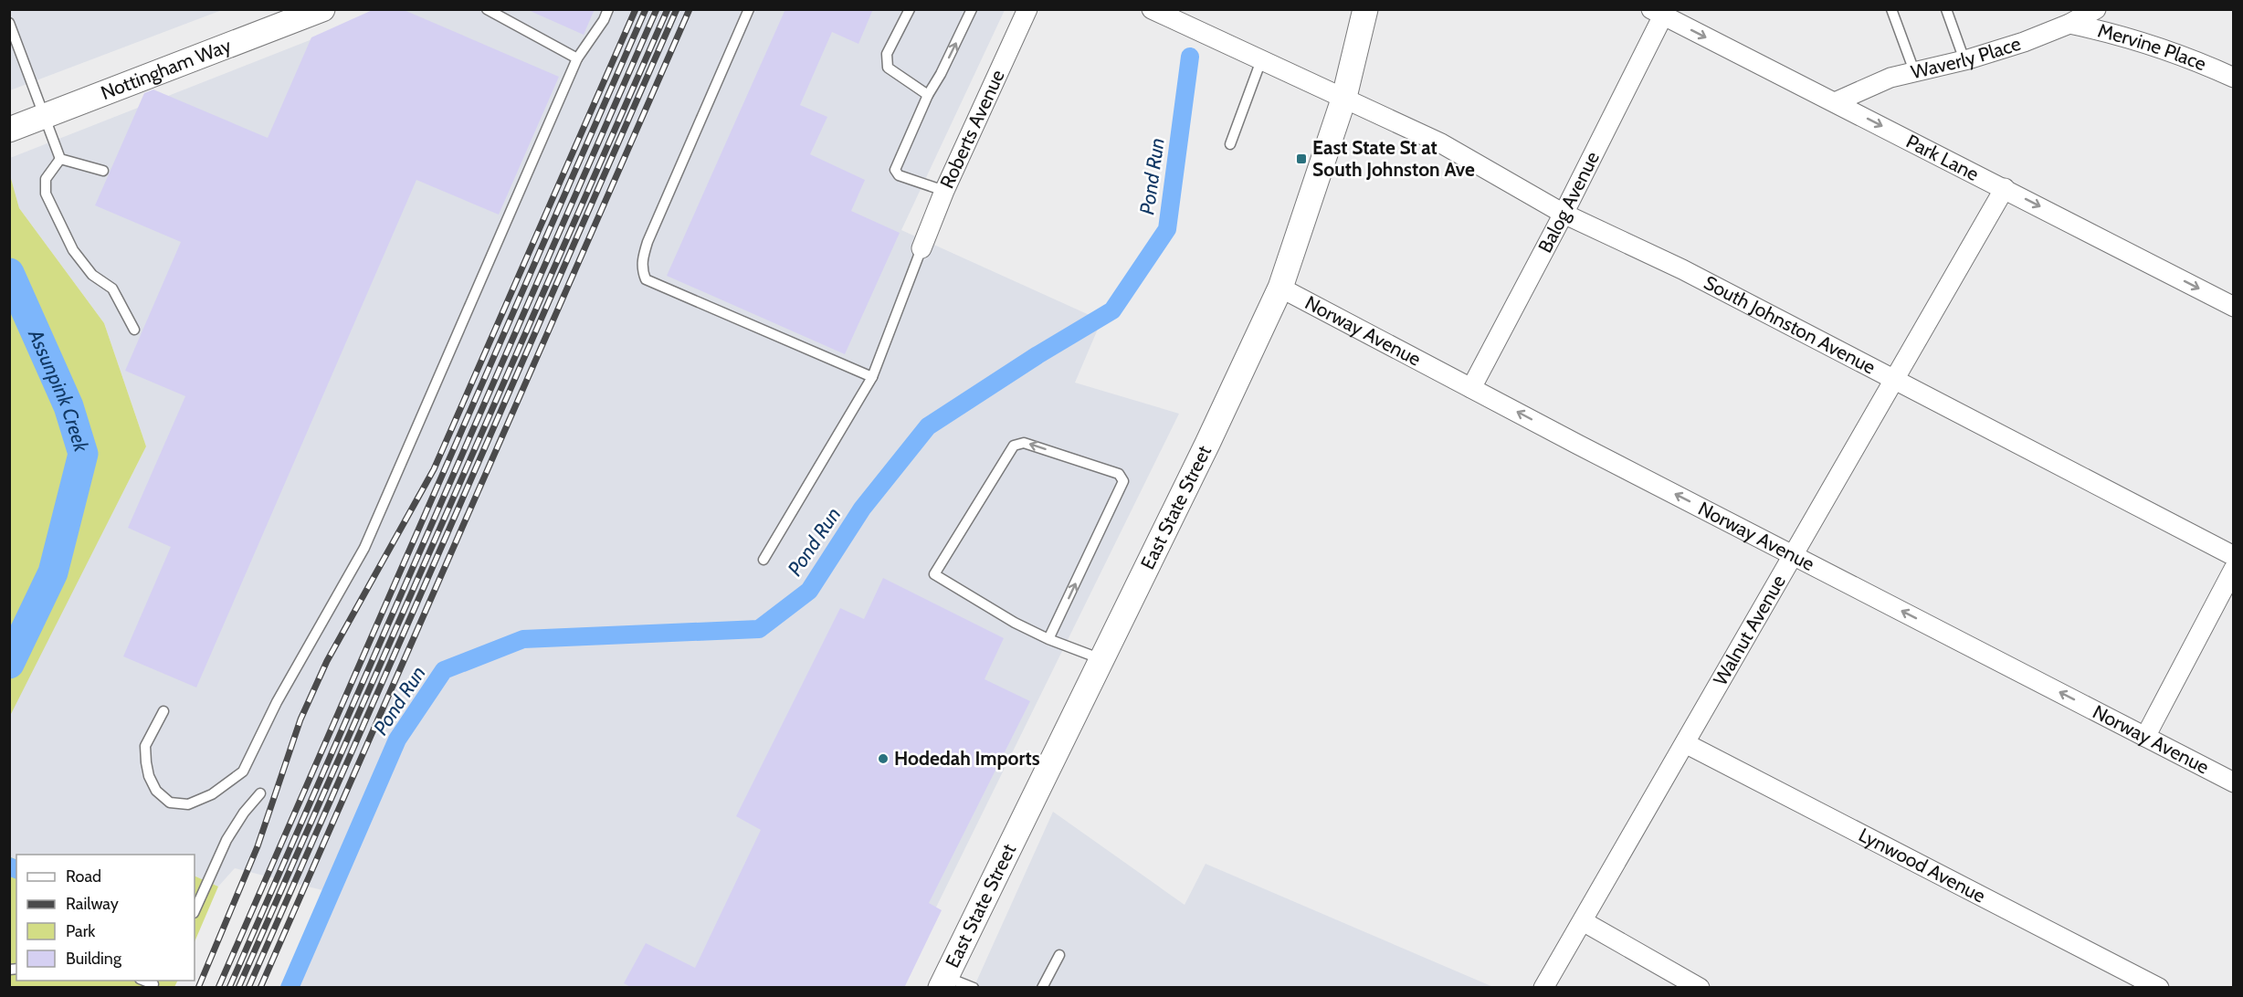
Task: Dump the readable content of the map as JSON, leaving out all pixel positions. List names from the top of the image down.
{
  "streets": {
    "street": [
      "Mervine Place",
      "Waverly Place",
      "Nottingham Way",
      "Roberts Avenue",
      "Park Lane",
      "Balog Avenue",
      "South Johnston Avenue",
      "Norway Avenue",
      "East State Street",
      "Walnut Avenue",
      "Lynwood Avenue"
    ]
  },
  "crossings": [
    ["Mervine Place", "Waverly Place"],
    ["Waverly Place", "Park Lane"],
    ["Park Lane", "Balog Avenue"],
    ["Park Lane", "Walnut Avenue"],
    ["Balog Avenue", "South Johnston Avenue"],
    ["Balog Avenue", "Norway Avenue"],
    ["South Johnston Avenue", "East State Street"],
    ["South Johnston Avenue", "Walnut Avenue"],
    ["Norway Avenue", "East State Street"],
    ["Norway Avenue", "Walnut Avenue"],
    ["Walnut Avenue", "Lynwood Avenue"]
  ],
  "one_way": ["Park Lane", "Norway Avenue"],
  "water": ["Pond Run", "Assunpink Creek"],
  "places": {
    "transit": ["East State St at South Johnston Ave"],
    "other": ["Hodedah Imports"]
  },
  "legend": [
    "Road",
    "Railway",
    "Park",
    "Building"
  ]
}
